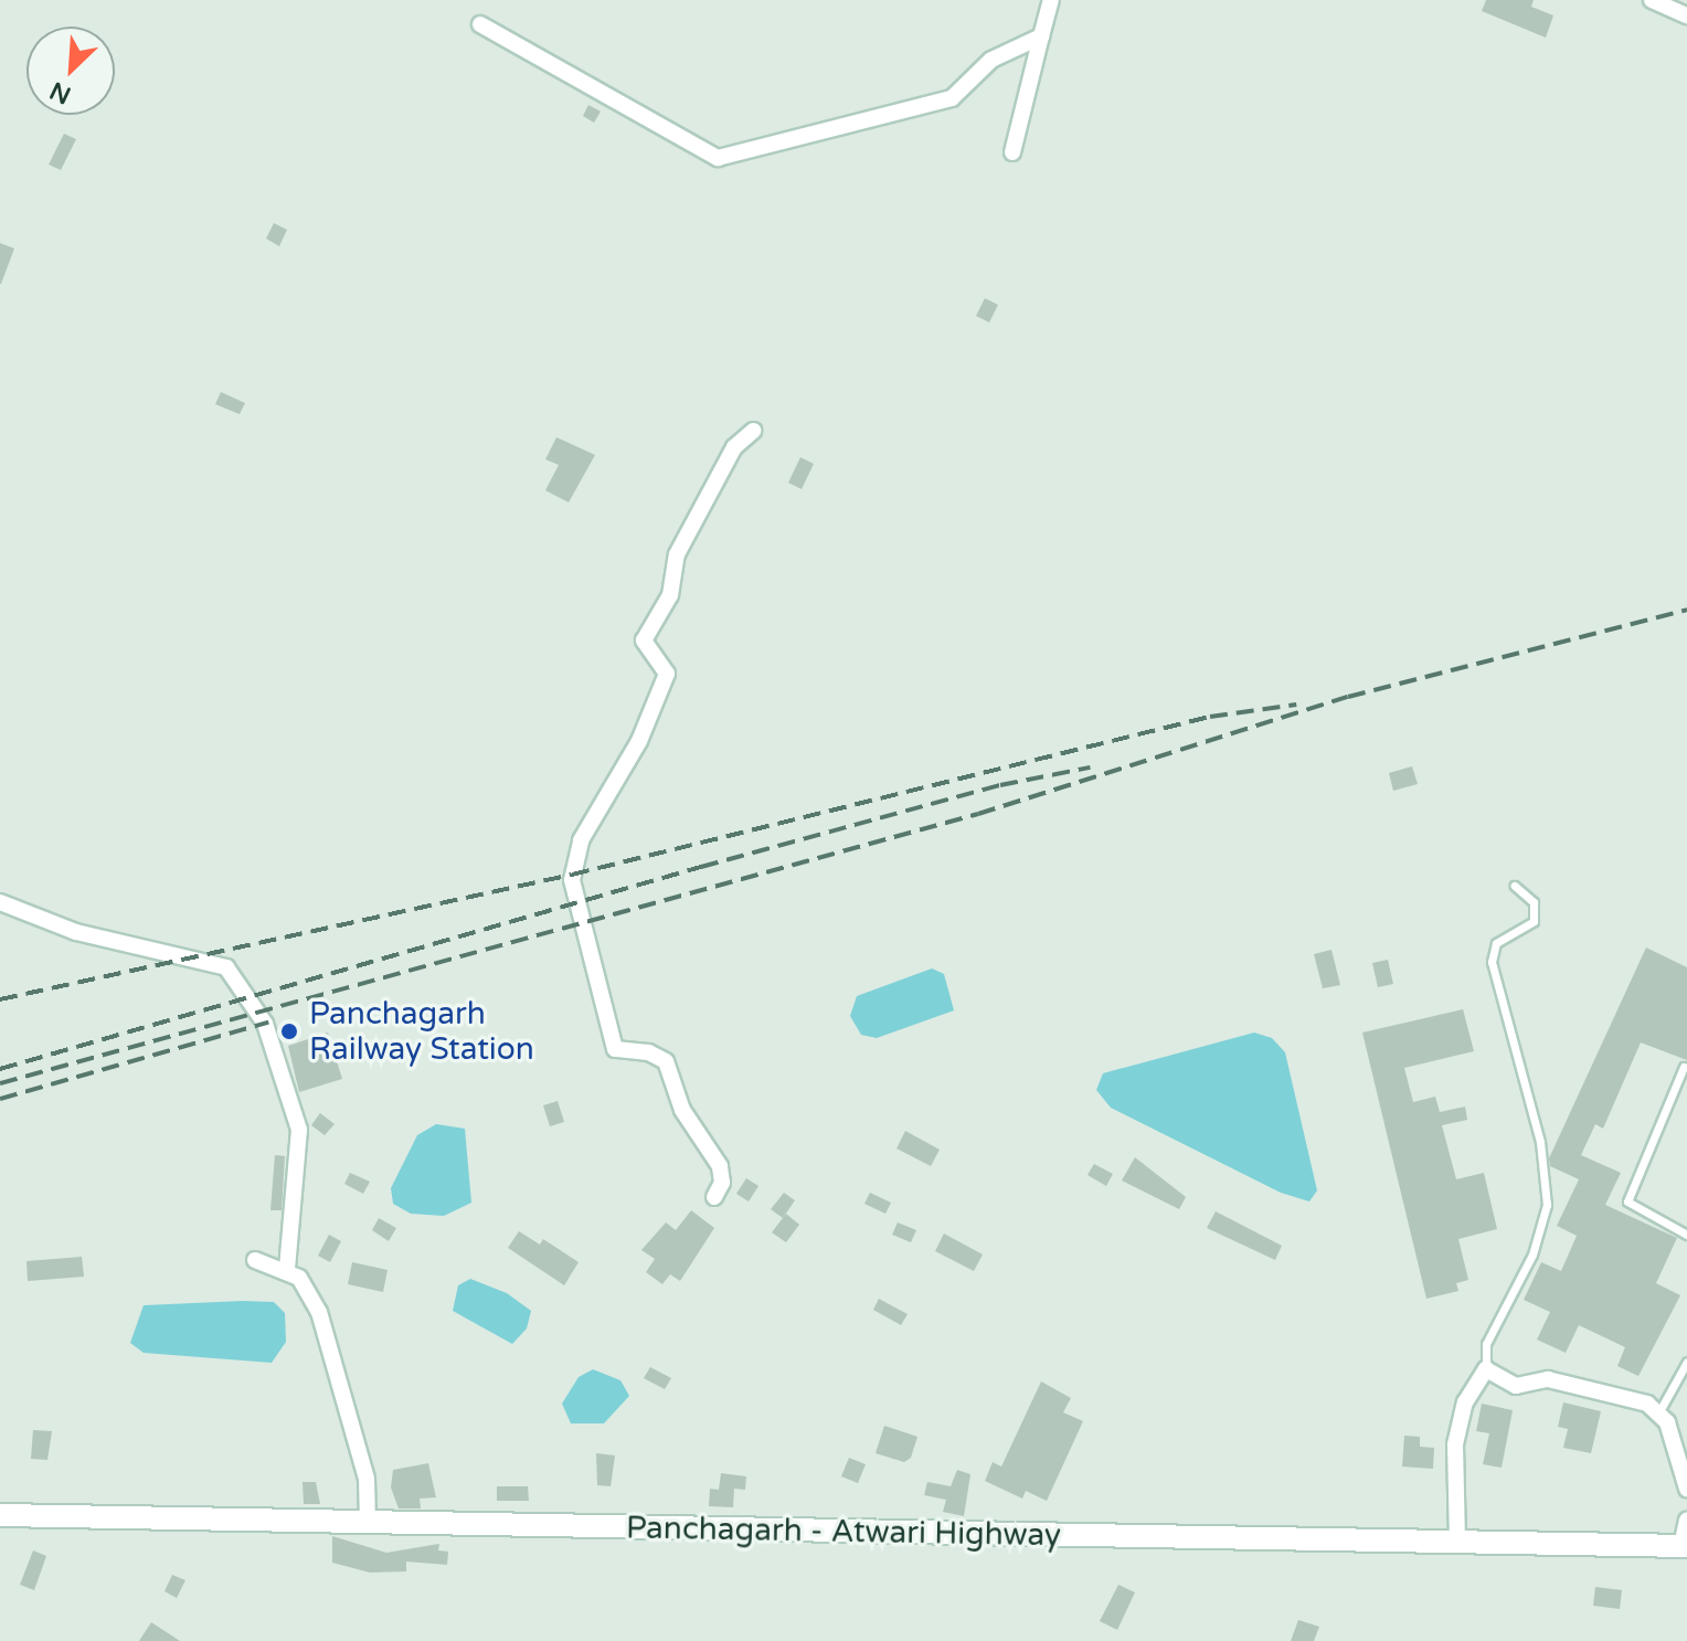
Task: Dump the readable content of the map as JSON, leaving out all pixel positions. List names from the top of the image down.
{
  "streets": {
    "main road": ["Panchagarh - Atwari Highway"]
  },
  "places": ["Panchagarh Railway Station"],
  "north": "bottom left"
}
